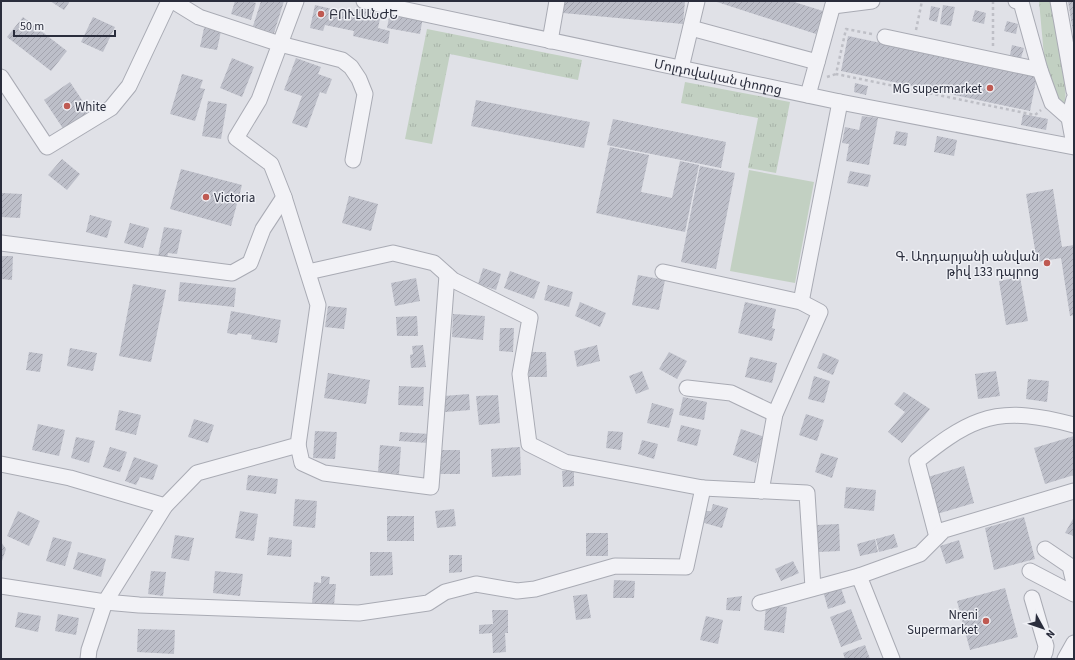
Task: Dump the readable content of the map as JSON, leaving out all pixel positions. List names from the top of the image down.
{
  "streets": {
    "street": ["Մոլդովական փողոց"]
  },
  "places": [
    "ԲՈՒԼԱՆԺԵ",
    "MG supermarket",
    "White",
    "Victoria",
    "Գ. Ադդարյանի անվան թիվ 133 դպրոց",
    "Nreni Supermarket"
  ],
  "scale_bar": "50 m",
  "north": "bottom right"
}
